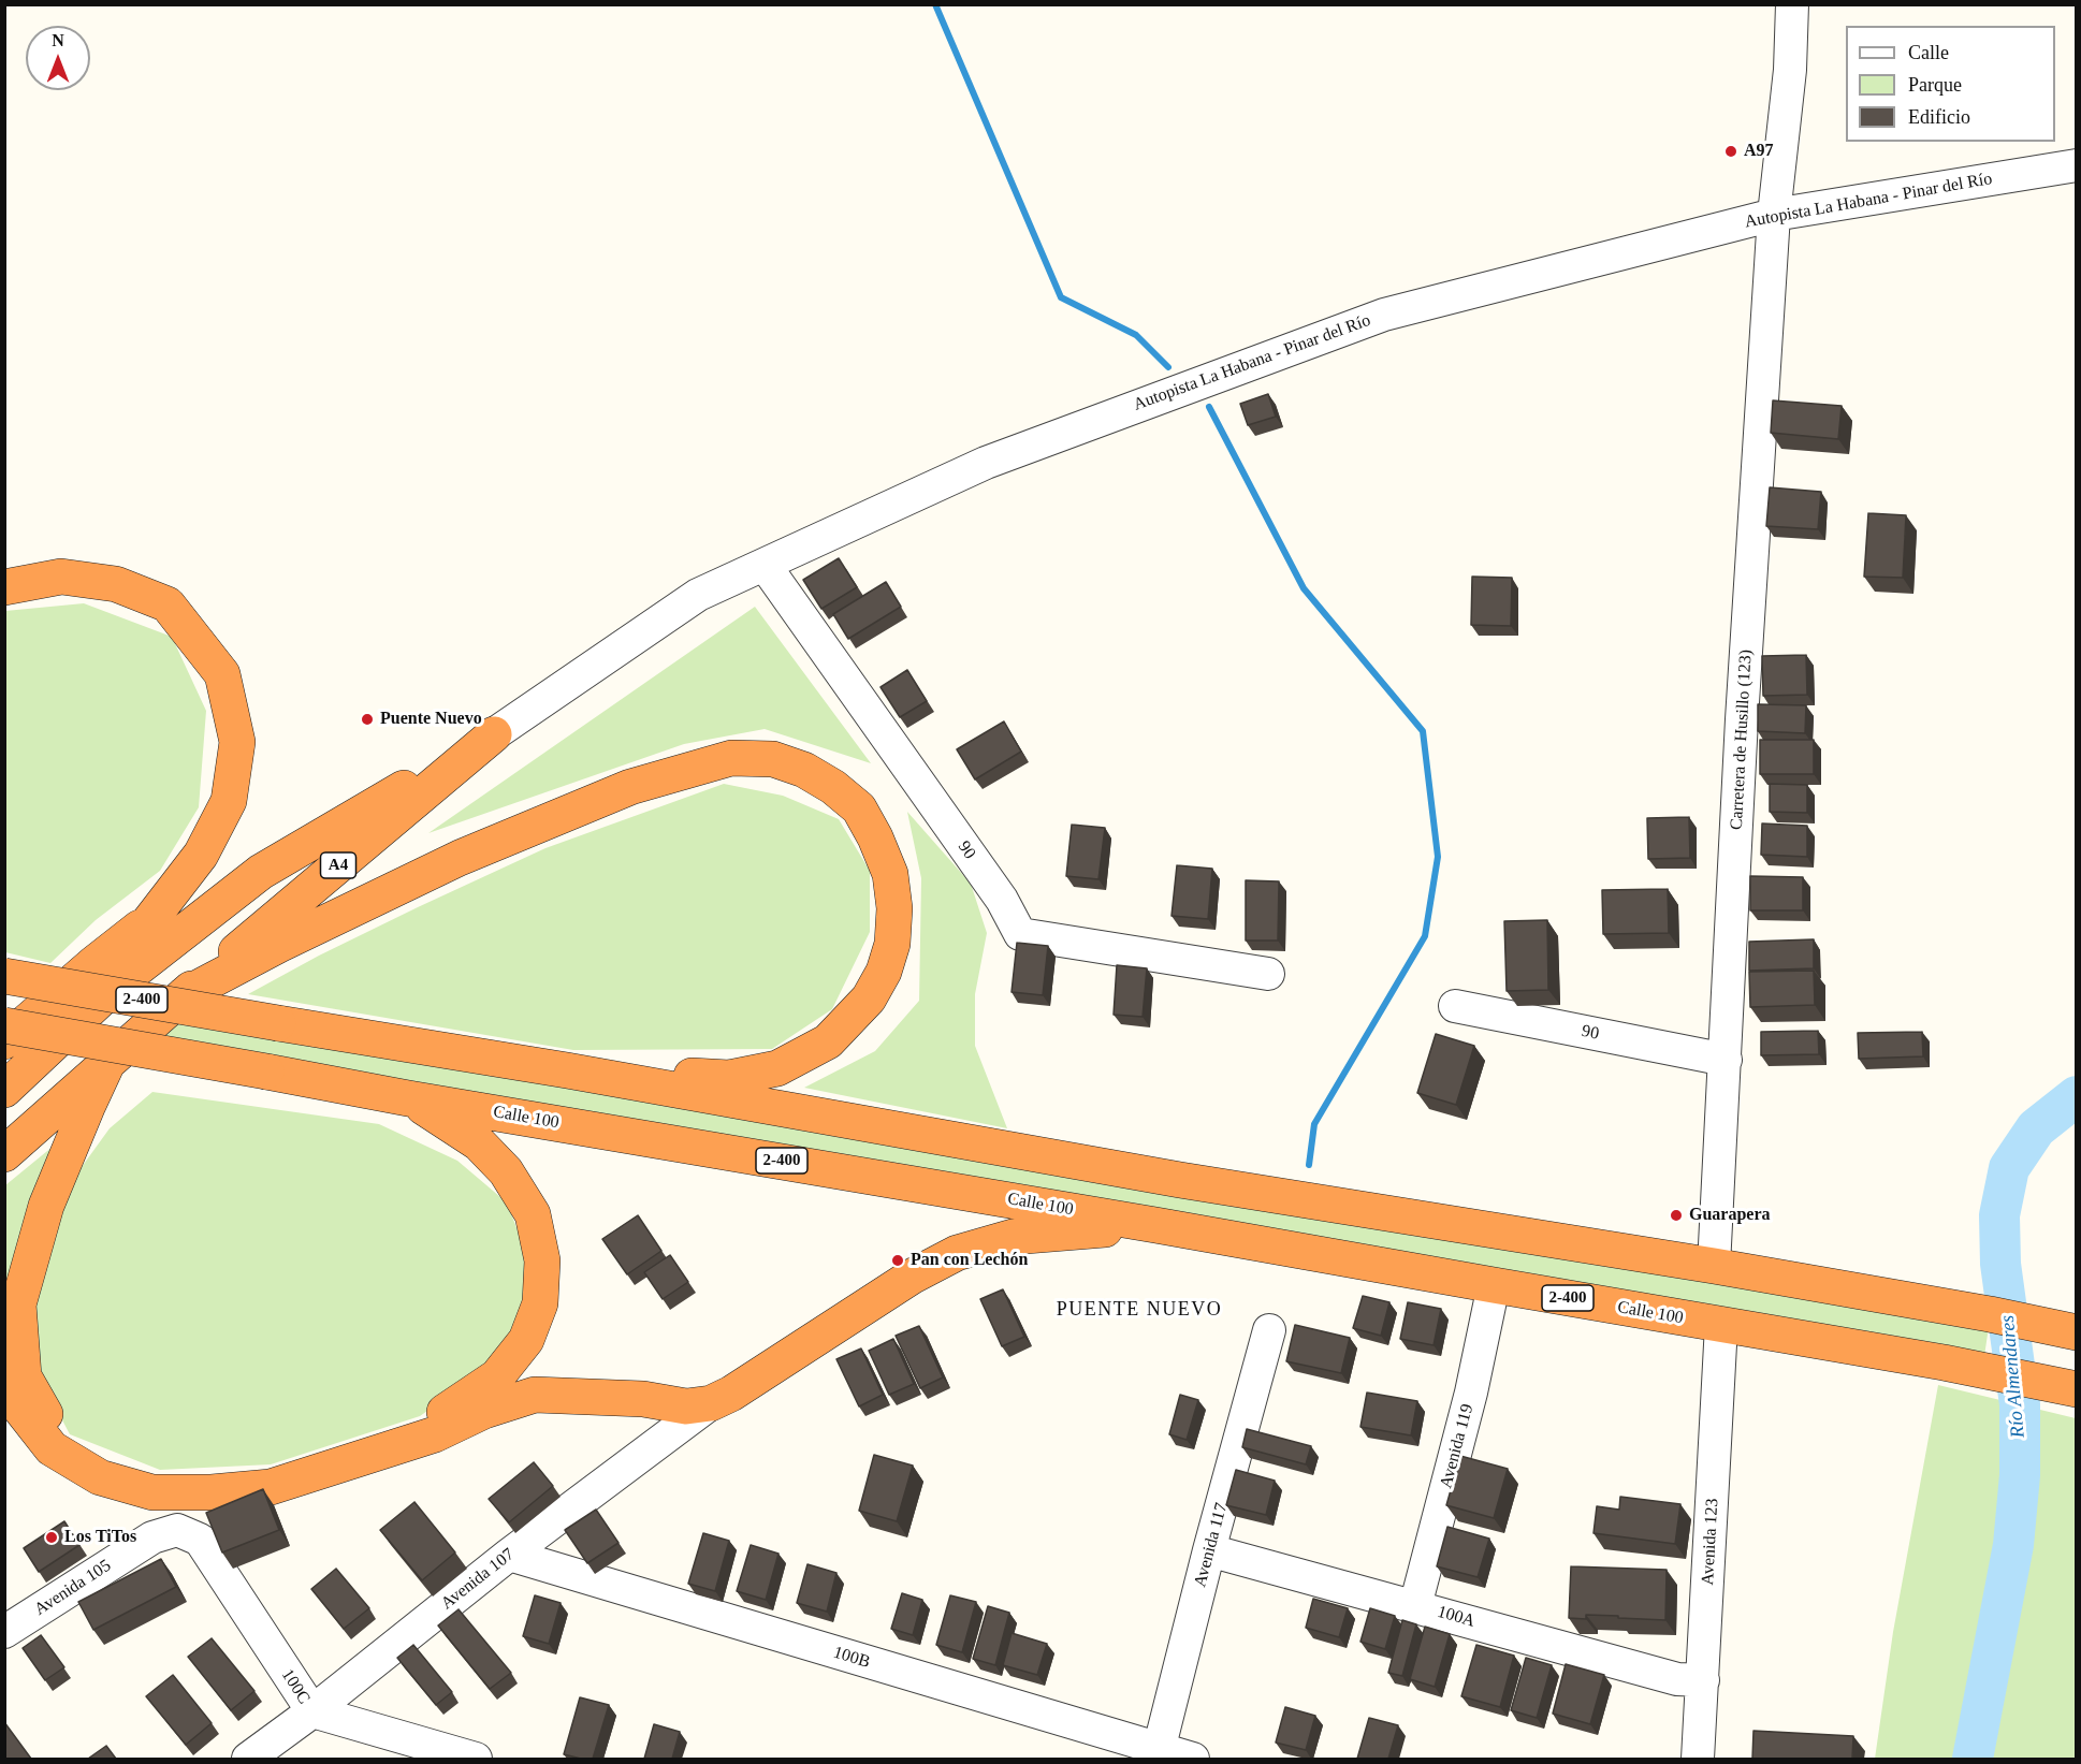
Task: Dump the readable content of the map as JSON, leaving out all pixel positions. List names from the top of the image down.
{
  "streets": {
    "highway": [
      "Autopista La Habana - Pinar del Río",
      "A4",
      "2-400",
      "Calle 100"
    ],
    "street": [
      "Carretera de Husillo (123)",
      "90",
      "Avenida 119",
      "Avenida 123",
      "Avenida 117",
      "Avenida 107",
      "Avenida 105",
      "100A",
      "100B",
      "100C"
    ]
  },
  "crossings": [
    ["Autopista La Habana - Pinar del Río", "Carretera de Husillo (123)"],
    ["Autopista La Habana - Pinar del Río", "90"],
    ["Autopista La Habana - Pinar del Río", "A4"],
    ["Carretera de Husillo (123)", "90"],
    ["Carretera de Husillo (123)", "2-400"],
    ["Calle 100", "Avenida 119"],
    ["Calle 100", "Avenida 123"],
    ["Avenida 119", "100A"],
    ["Avenida 123", "100A"],
    ["Avenida 117", "100A"],
    ["Avenida 117", "100B"],
    ["Avenida 107", "100B"],
    ["Avenida 107", "100C"],
    ["Avenida 105", "100C"]
  ],
  "districts": ["PUENTE NUEVO"],
  "water": ["Río Almendares"],
  "places": [
    "A97",
    "Puente Nuevo",
    "Guarapera",
    "Pan con Lechón",
    "Los TiTos"
  ],
  "legend": ["Calle", "Parque", "Edificio"],
  "north": "top"
}
